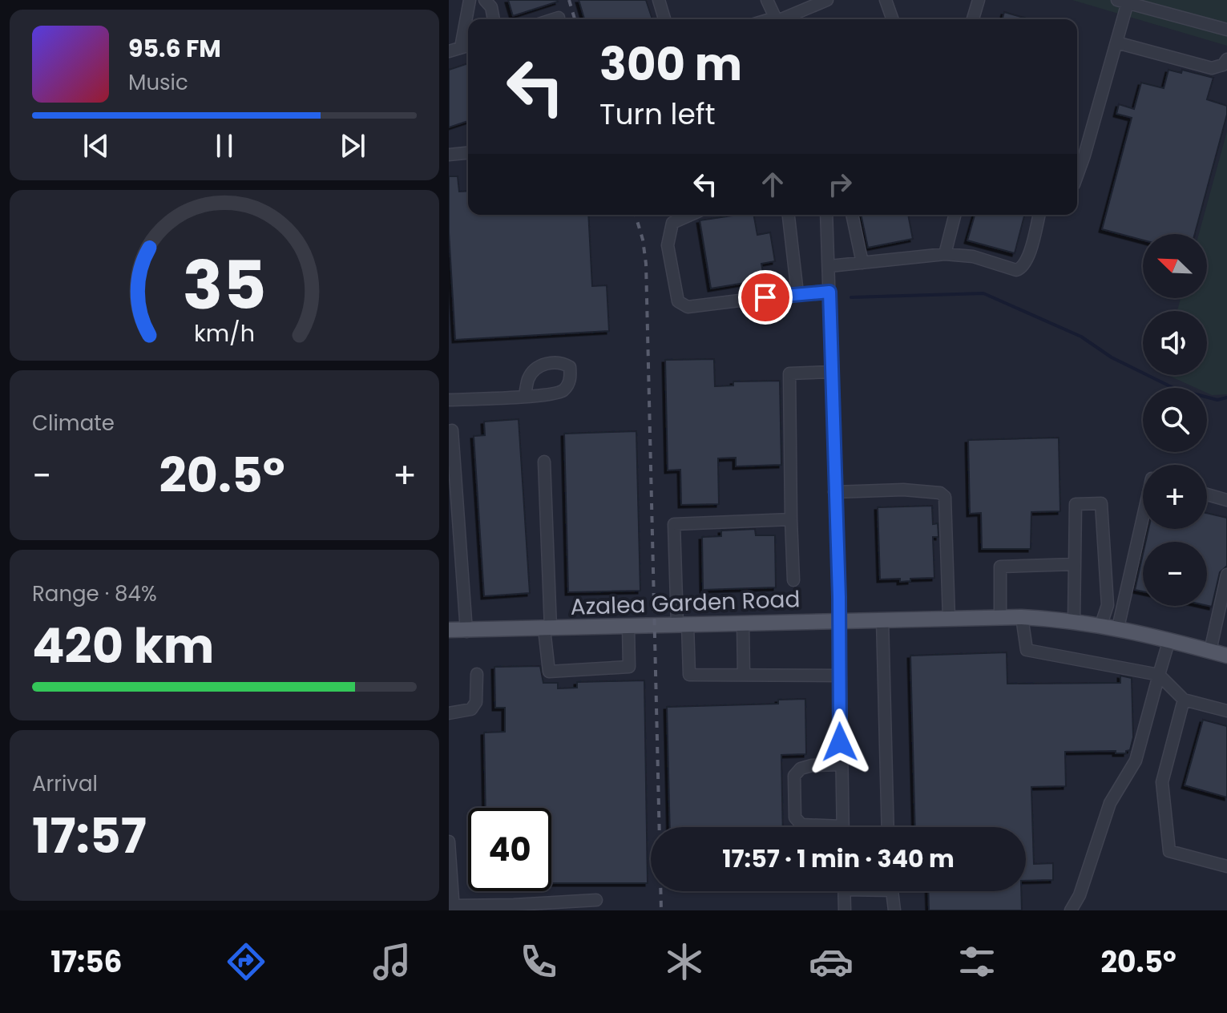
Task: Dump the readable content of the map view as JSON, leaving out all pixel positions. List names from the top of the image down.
{
  "streets": {
    "main road": ["Azalea Garden Road"]
  },
  "north": "top left",
  "page": {
    "turn": ["300 m", "Turn left"],
    "song": ["95.6 FM", "Music"],
    "map_buttons": ["+", "−"],
    "tile": [
      "Climate",
      ["Range · 84%", "420 km"],
      ["Arrival", "17:57"]
    ],
    "heat": ["−", "20.5°", "+"],
    "limit": "40",
    "trip": "17:57 · 1 min · 340 m",
    "tabs": ["17:56", "20.5°"],
    "gauge": ["35", "km/h"]
  }
}
